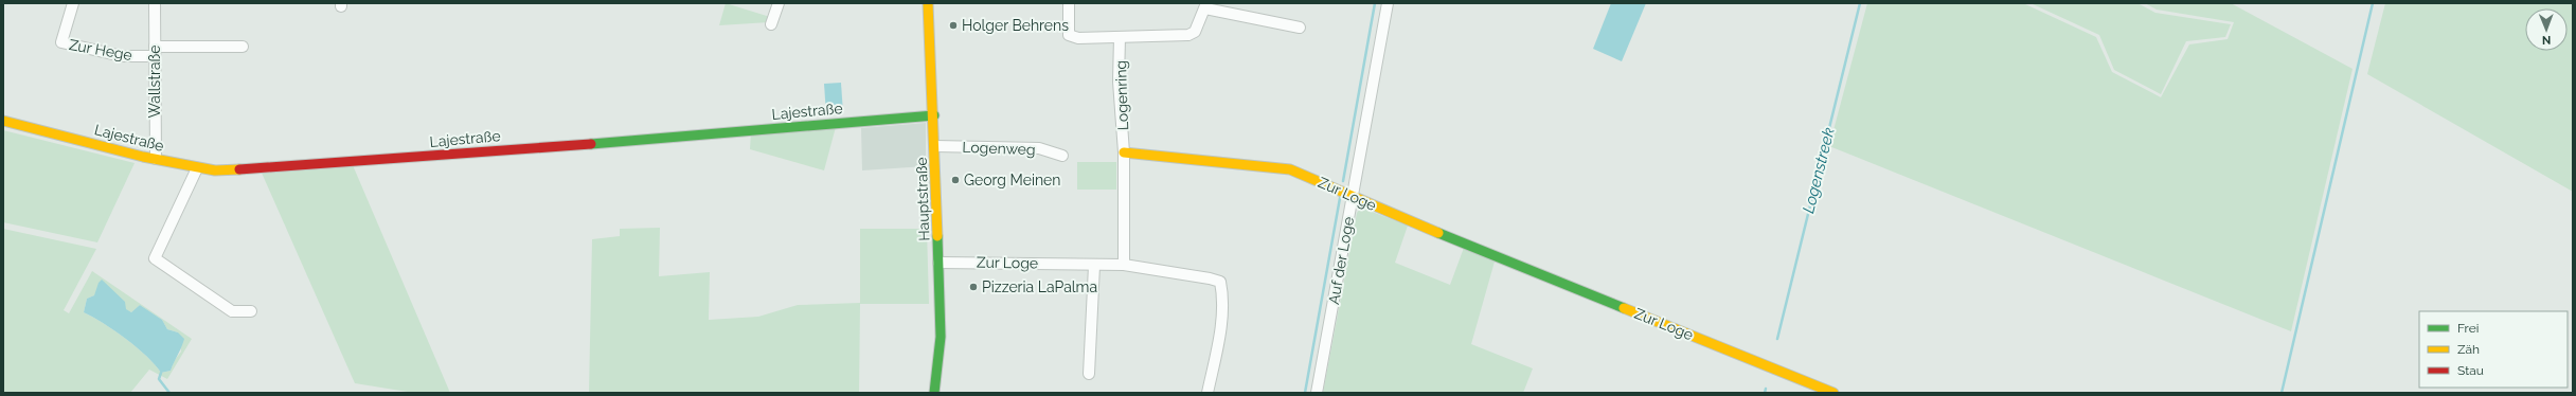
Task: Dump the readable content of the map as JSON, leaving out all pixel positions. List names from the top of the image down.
{
  "streets": {
    "street": [
      "Zur Hege",
      "Wallstraße",
      "Logenring",
      "Lajestraße",
      "Logenweg",
      "Zur Loge",
      "Hauptstraße",
      "Auf der Loge"
    ]
  },
  "crossings": [
    ["Zur Hege", "Wallstraße"],
    ["Wallstraße", "Lajestraße"],
    ["Logenring", "Zur Loge"],
    ["Lajestraße", "Hauptstraße"],
    ["Logenweg", "Hauptstraße"],
    ["Zur Loge", "Hauptstraße"],
    ["Zur Loge", "Auf der Loge"]
  ],
  "water": ["Logenstreek"],
  "places": ["Holger Behrens", "Georg Meinen", "Pizzeria LaPalma"],
  "legend": ["Frei", "Zäh", "Stau"],
  "north": "bottom"
}
